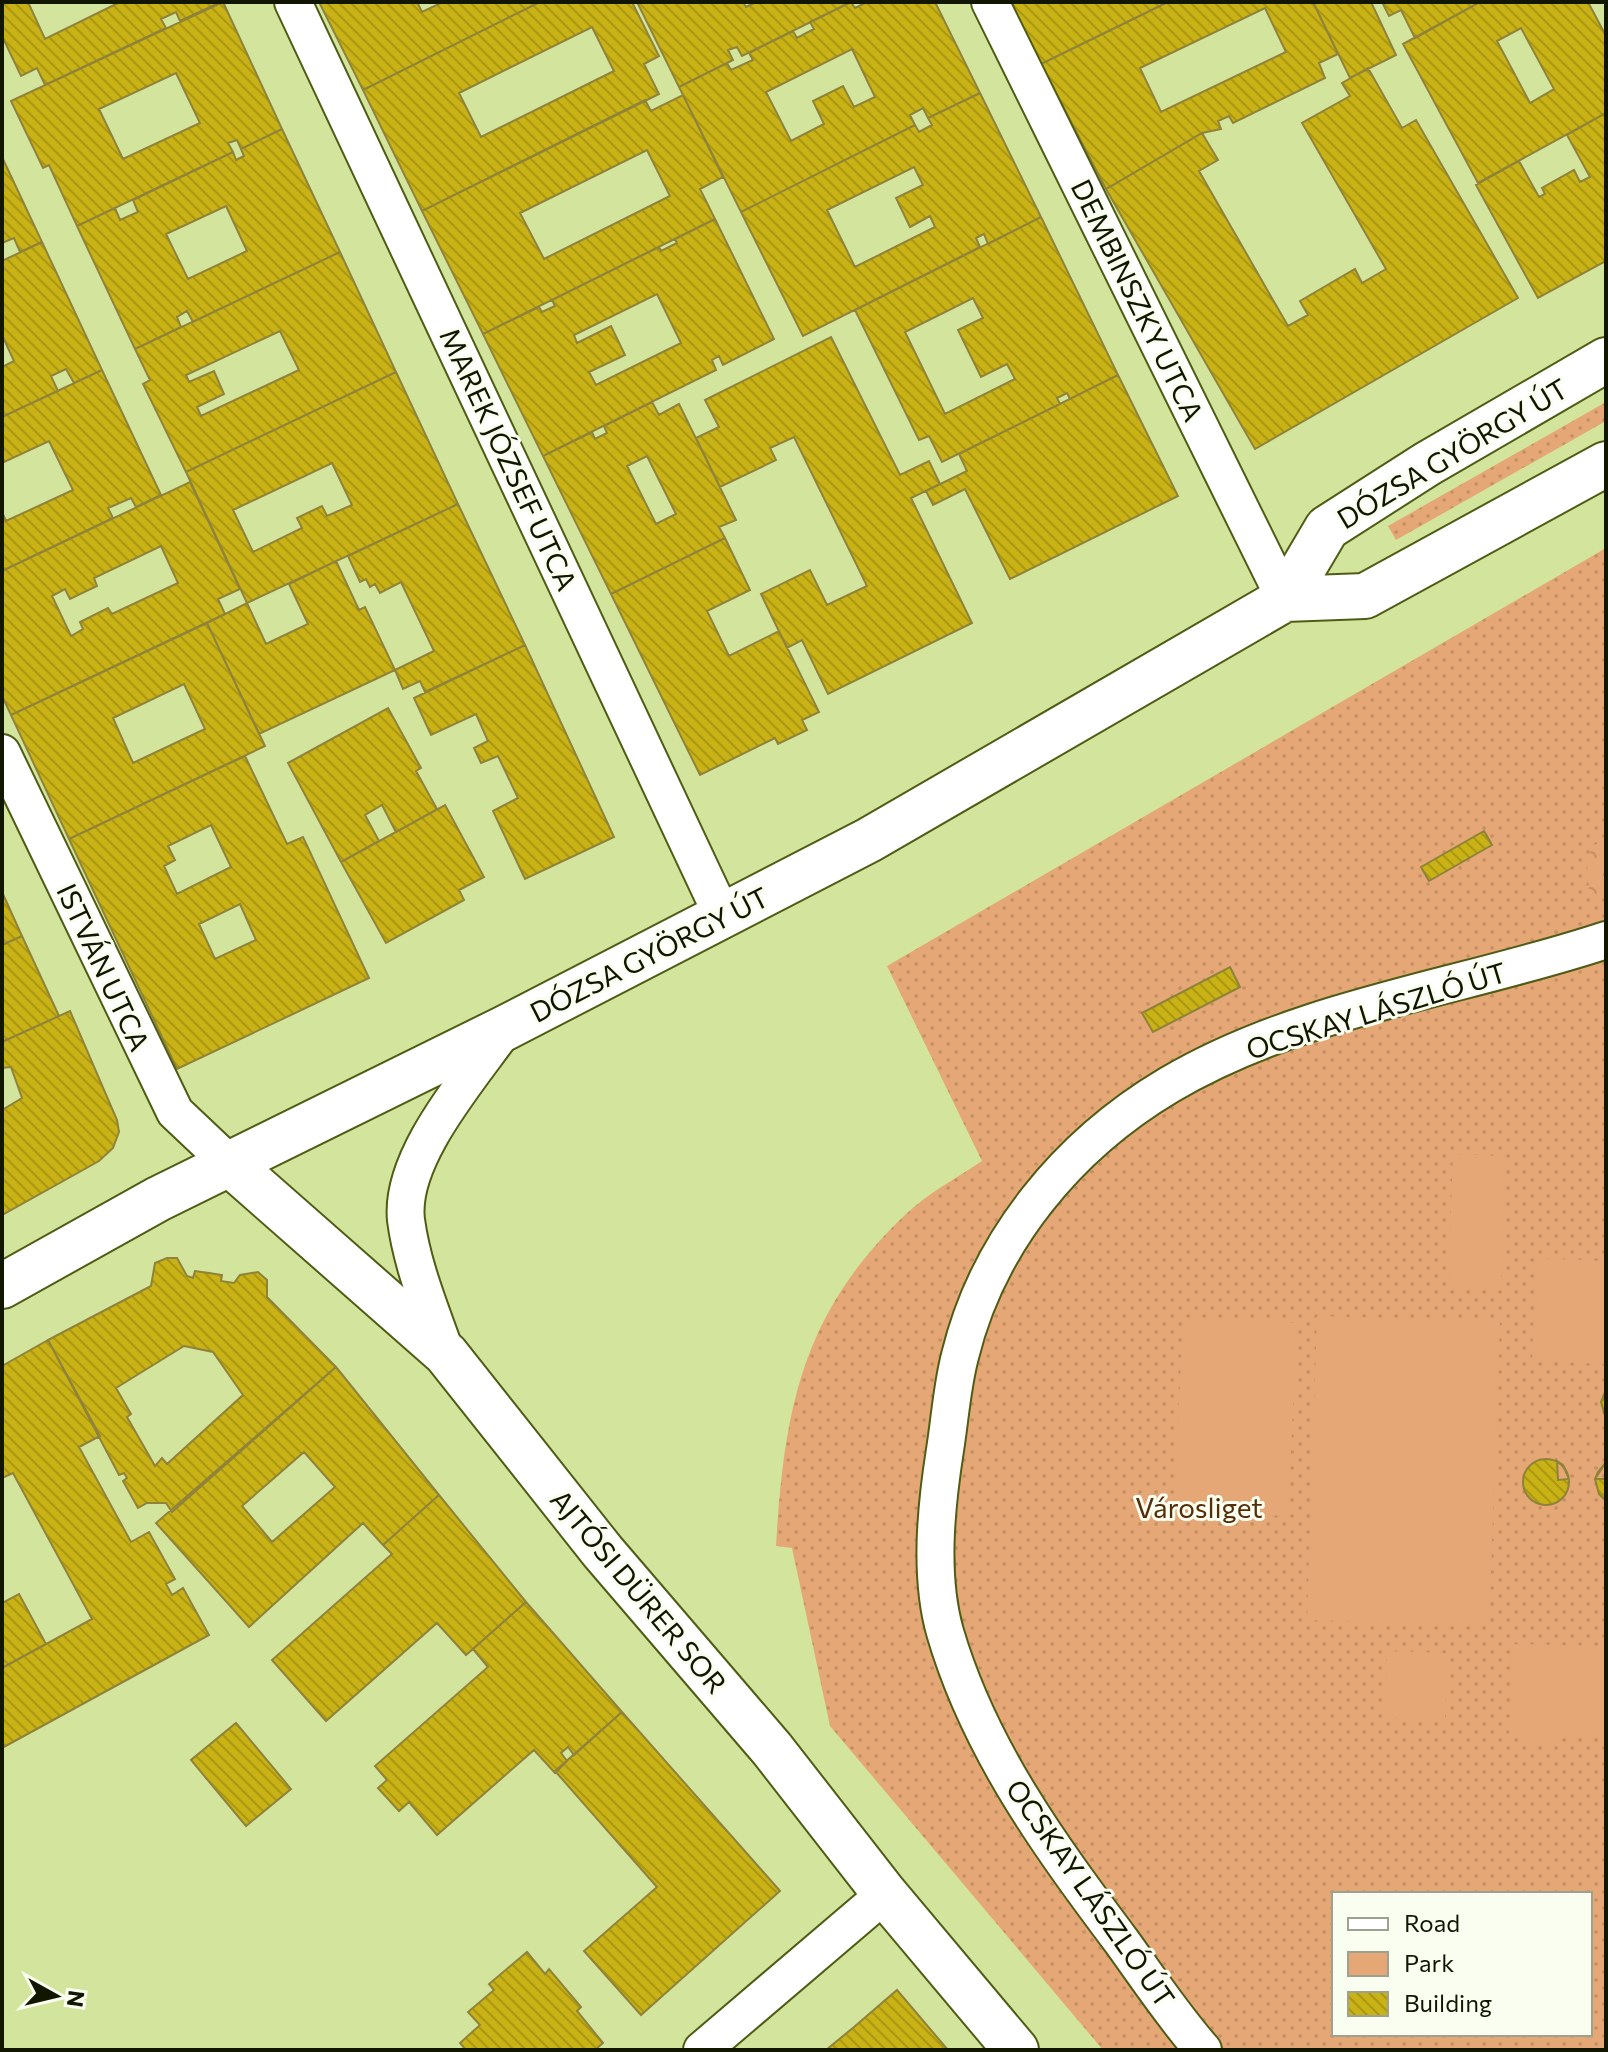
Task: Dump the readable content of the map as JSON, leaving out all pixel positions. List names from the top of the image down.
{
  "streets": {
    "main road": ["DÓZSA GYÖRGY ÚT", "AJTÓSI DÜRER SOR"],
    "street": [
      "DEMBINSZKY UTCA",
      "MAREK JÓZSEF UTCA",
      "ISTVÁN UTCA",
      "OCSKAY LÁSZLÓ ÚT"
    ]
  },
  "crossings": [
    ["DEMBINSZKY UTCA", "DÓZSA GYÖRGY ÚT"],
    ["DÓZSA GYÖRGY ÚT", "MAREK JÓZSEF UTCA"],
    ["DÓZSA GYÖRGY ÚT", "ISTVÁN UTCA"],
    ["DÓZSA GYÖRGY ÚT", "AJTÓSI DÜRER SOR"],
    ["ISTVÁN UTCA", "AJTÓSI DÜRER SOR"]
  ],
  "parks": ["Városliget"],
  "legend": ["Road", "Park", "Building"],
  "north": "right"
}
